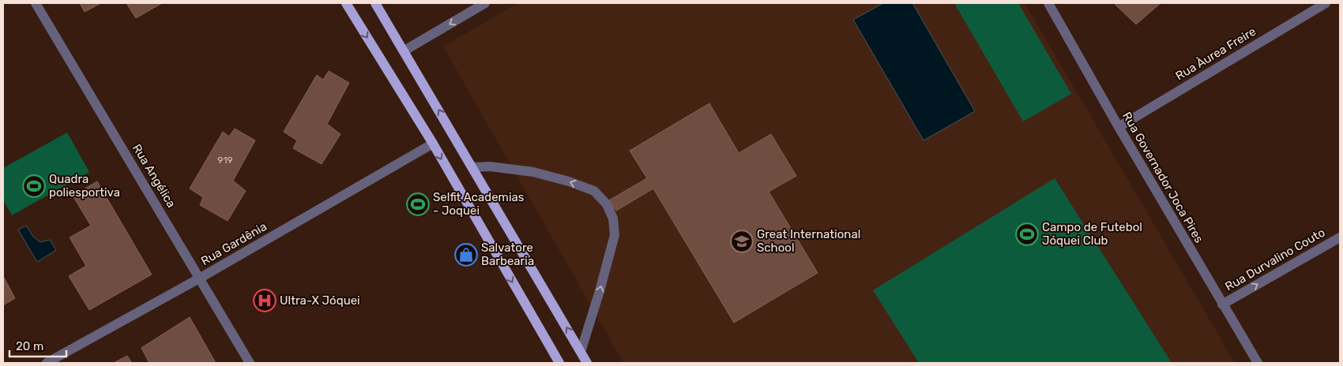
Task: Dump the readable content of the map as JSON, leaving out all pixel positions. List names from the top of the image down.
{
  "streets": {
    "street": [
      "Rua Àurea Freire",
      "Rua Angélica",
      "Rua Governador Joca Pires",
      "Rua Gardênia",
      "Rua Durvalino Couto"
    ]
  },
  "crossings": [
    ["Rua Àurea Freire", "Rua Governador Joca Pires"],
    ["Rua Angélica", "Rua Gardênia"],
    ["Rua Governador Joca Pires", "Rua Durvalino Couto"]
  ],
  "one_way": ["Rua Durvalino Couto"],
  "places": {
    "sports": ["Quadra poliesportiva", "Selfit Academias - Joquei", "Campo de Futebol Jóquei Club"],
    "school or university": ["Great International School"],
    "shop": ["Salvatore Barbearia"],
    "hospital": ["Ultra-X Jóquei"]
  },
  "house_numbers": ["919"],
  "scale_bar": "20 m"
}
